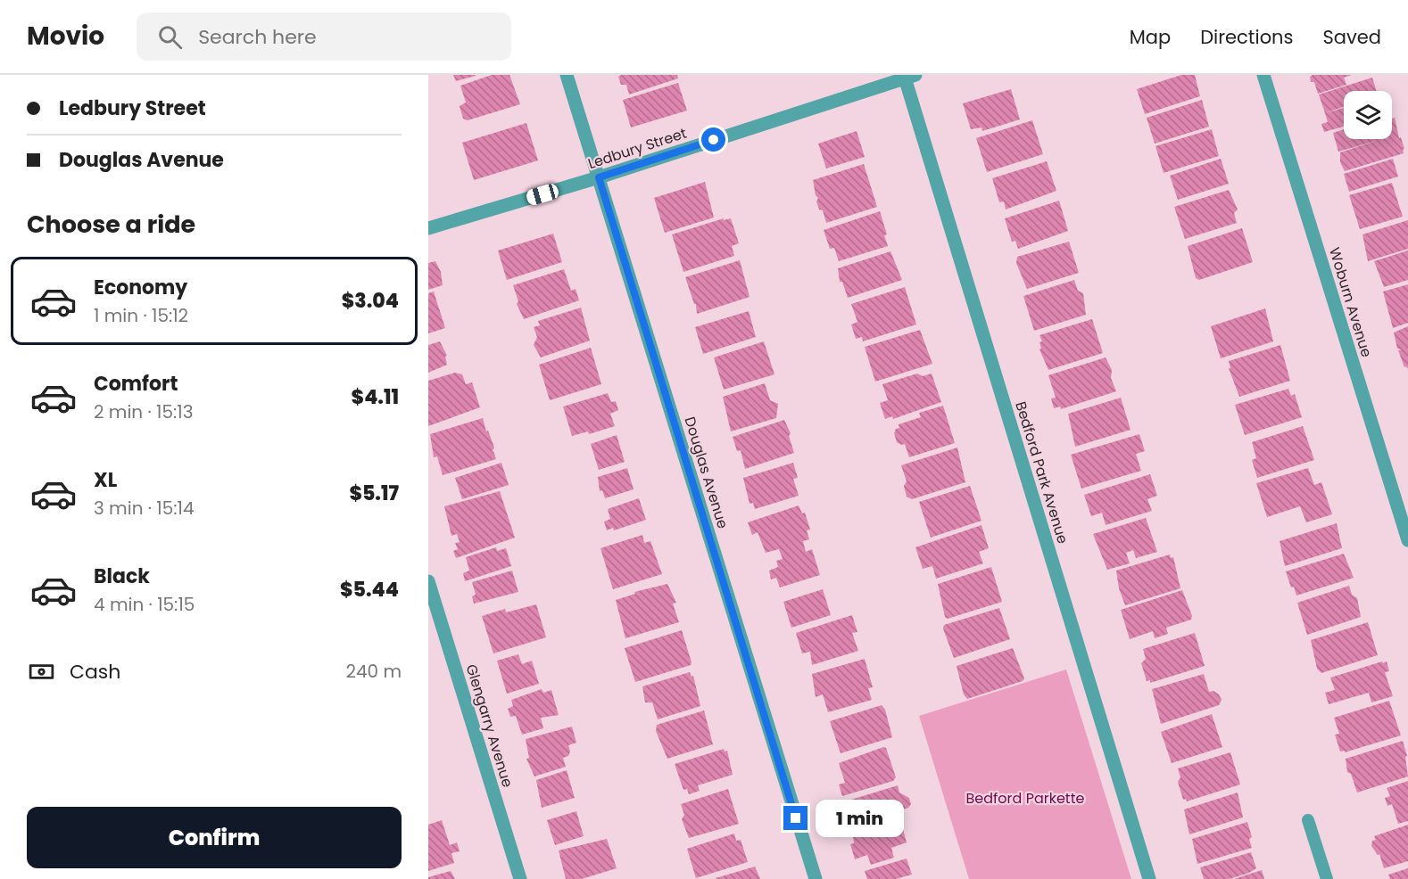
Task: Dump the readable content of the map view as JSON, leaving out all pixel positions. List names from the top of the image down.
{
  "streets": {
    "street": [
      "Ledbury Street",
      "Woburn Avenue",
      "Douglas Avenue",
      "Bedford Park Avenue",
      "Glengarry Avenue"
    ]
  },
  "crossings": [
    ["Ledbury Street", "Douglas Avenue"],
    ["Ledbury Street", "Bedford Park Avenue"]
  ],
  "parks": ["Bedford Parkette"],
  "page": {
    "header": "Movio",
    "search": "Search here",
    "nav": ["Map", "Directions", "Saved"],
    "banner": ["Ledbury Street", "Douglas Avenue"],
    "heading": "Choose a ride",
    "list": [
      {
        "name": "Economy",
        "note": "1 min · 15:12",
        "value": "$3.04"
      },
      {
        "name": "Comfort",
        "note": "2 min · 15:13",
        "value": "$4.11"
      },
      {
        "name": "XL",
        "note": "3 min · 15:14",
        "value": "$5.17"
      },
      {
        "name": "Black",
        "note": "4 min · 15:15",
        "value": "$5.44"
      }
    ],
    "pay": ["Cash", "240 m"],
    "buttons": "Confirm",
    "bubble": "1 min"
  }
}
